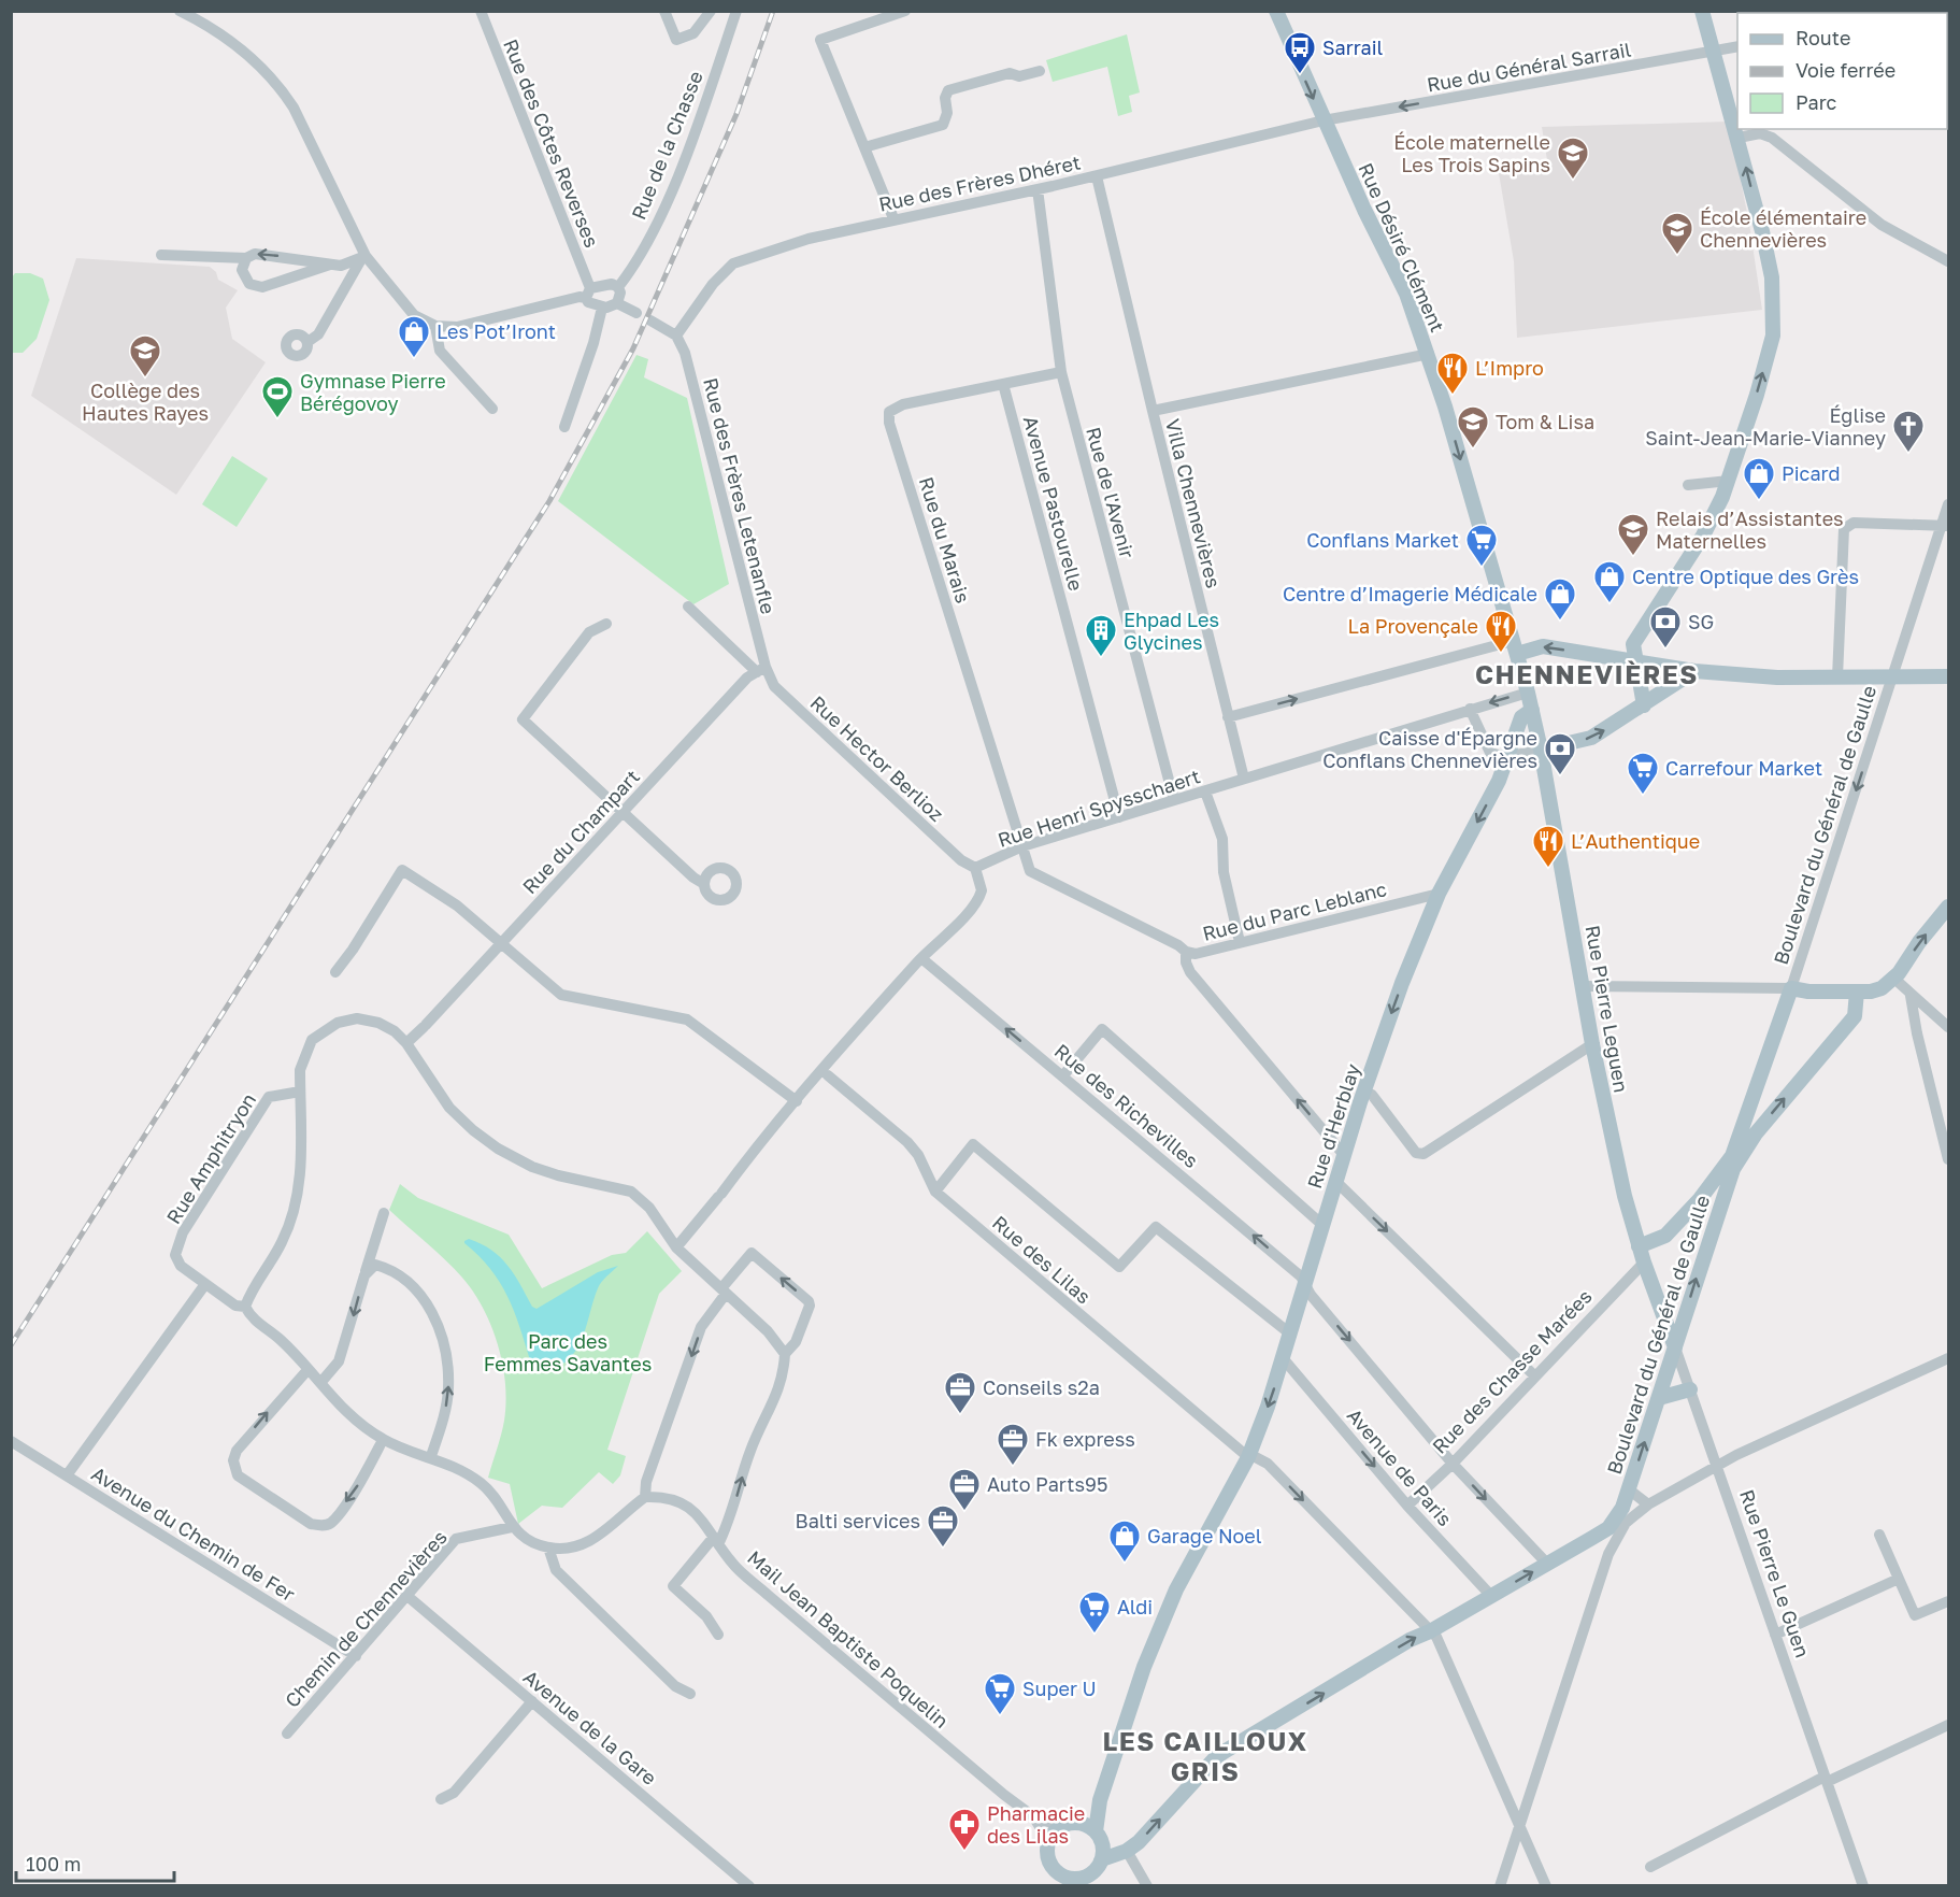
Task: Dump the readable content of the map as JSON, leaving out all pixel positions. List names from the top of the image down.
{
  "streets": {
    "main road": [
      "Rue Désiré Clément",
      "Boulevard du Général de Gaulle",
      "Rue Pierre Leguen",
      "Rue d'Herblay",
      "Rue Pierre Le Guen"
    ],
    "street": [
      "Rue du Général Sarrail",
      "Rue des Côtes Reverses",
      "Rue de la Chasse",
      "Rue des Frères Dhéret",
      "Rue de l'Avenir",
      "Rue des Frères Letenanfle",
      "Avenue Pastourelle",
      "Villa Chennevières",
      "Rue du Marais",
      "Rue Hector Berlioz",
      "Rue Henri Spysschaert",
      "Rue du Champart",
      "Rue du Parc Leblanc",
      "Rue des Richevilles",
      "Rue Amphitryon",
      "Rue des Lilas",
      "Rue des Chasse Marées",
      "Avenue de Paris",
      "Avenue du Chemin de Fer",
      "Chemin de Chennevières",
      "Mail Jean Baptiste Poquelin",
      "Avenue de la Gare"
    ]
  },
  "crossings": [
    ["Rue du Général Sarrail", "Rue des Frères Dhéret"],
    ["Rue du Général Sarrail", "Rue Désiré Clément"],
    ["Rue des Frères Dhéret", "Rue Désiré Clément"],
    ["Rue des Frères Dhéret", "Rue de l'Avenir"],
    ["Rue des Frères Dhéret", "Rue des Frères Letenanfle"],
    ["Rue des Frères Dhéret", "Villa Chennevières"],
    ["Rue Désiré Clément", "Villa Chennevières"],
    ["Rue Désiré Clément", "Rue Henri Spysschaert"],
    ["Rue Désiré Clément", "Rue Pierre Leguen"],
    ["Rue de l'Avenir", "Rue du Marais"],
    ["Rue de l'Avenir", "Rue Henri Spysschaert"],
    ["Rue des Frères Letenanfle", "Rue Hector Berlioz"],
    ["Rue des Frères Letenanfle", "Rue du Champart"],
    ["Avenue Pastourelle", "Rue du Marais"],
    ["Avenue Pastourelle", "Rue Henri Spysschaert"],
    ["Villa Chennevières", "Rue Henri Spysschaert"],
    ["Rue du Marais", "Rue Henri Spysschaert"],
    ["Rue Hector Berlioz", "Rue Henri Spysschaert"],
    ["Rue Hector Berlioz", "Rue du Champart"],
    ["Rue Henri Spysschaert", "Rue Pierre Leguen"],
    ["Boulevard du Général de Gaulle", "Rue des Richevilles"],
    ["Boulevard du Général de Gaulle", "Rue Pierre Le Guen"],
    ["Rue du Parc Leblanc", "Rue d'Herblay"],
    ["Rue Pierre Leguen", "Rue d'Herblay"],
    ["Rue Pierre Leguen", "Rue des Chasse Marées"],
    ["Rue Pierre Leguen", "Rue Pierre Le Guen"],
    ["Rue des Richevilles", "Rue d'Herblay"],
    ["Rue des Richevilles", "Rue des Chasse Marées"],
    ["Rue d'Herblay", "Rue des Lilas"],
    ["Rue d'Herblay", "Avenue de Paris"],
    ["Rue d'Herblay", "Mail Jean Baptiste Poquelin"],
    ["Rue des Chasse Marées", "Avenue de Paris"],
    ["Rue des Chasse Marées", "Rue Pierre Le Guen"],
    ["Avenue du Chemin de Fer", "Chemin de Chennevières"],
    ["Chemin de Chennevières", "Avenue de la Gare"]
  ],
  "one_way": [
    "Rue du Général Sarrail",
    "Rue Désiré Clément",
    "Rue du Parc Leblanc",
    "Rue d'Herblay",
    "Avenue de Paris"
  ],
  "districts": ["CHENNEVIÈRES", "LES CAILLOUX GRIS"],
  "parks": ["Parc des Femmes Savantes"],
  "places": {
    "bus stop": ["Sarrail"],
    "school or university": [
      "École maternelle Les Trois Sapins",
      "École élémentaire Chennevières",
      "Collège des Hautes Rayes",
      "Tom & Lisa",
      "Relais d’Assistantes Maternelles"
    ],
    "shop": [
      "Les Pot’Iront",
      "Picard",
      "Centre Optique des Grès",
      "Centre d’Imagerie Médicale",
      "Garage Noel"
    ],
    "restaurant": ["L’Impro", "La Provençale", "L’Authentique"],
    "sports": ["Gymnase Pierre Bérégovoy"],
    "church": ["Église Saint-Jean-Marie-Vianney"],
    "supermarket": [
      "Conflans Market",
      "Carrefour Market",
      "Aldi",
      "Super U"
    ],
    "bank": ["SG", "Caisse d'Épargne Conflans Chennevières"],
    "building": ["Ehpad Les Glycines"],
    "office": [
      "Conseils s2a",
      "Fk express",
      "Auto Parts95",
      "Balti services"
    ],
    "pharmacy": ["Pharmacie des Lilas"]
  },
  "legend": ["Route", "Voie ferrée", "Parc"],
  "scale_bar": "100 m"
}
